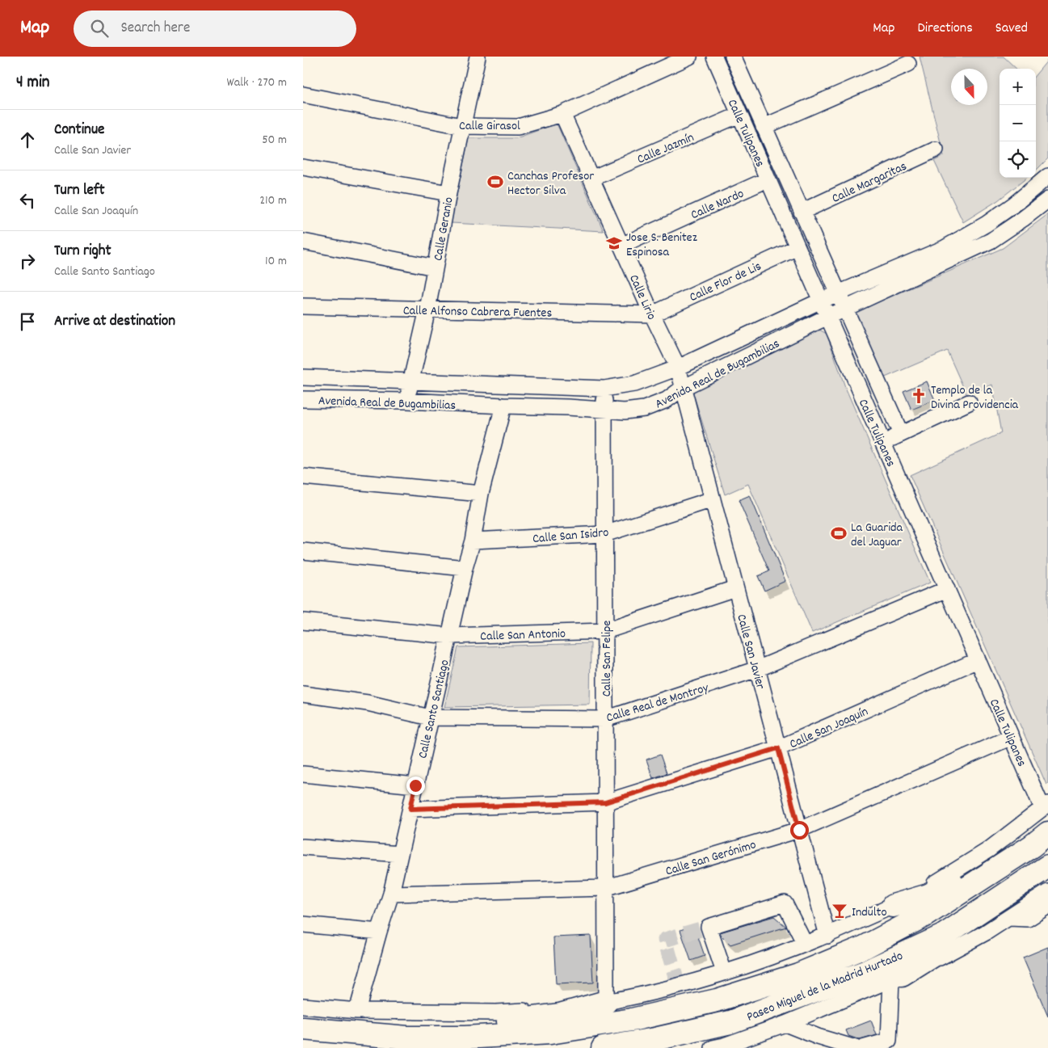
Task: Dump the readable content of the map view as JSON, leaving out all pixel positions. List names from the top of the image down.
{
  "streets": {
    "highway": ["Paseo Miguel de la Madrid Hurtado"],
    "street": [
      "Calle Girasol",
      "Calle Tulipanes",
      "Calle Jazmín",
      "Calle Margaritas",
      "Calle Nardo",
      "Calle Geranio",
      "Calle Flor de Lis",
      "Calle Lirio",
      "Calle Alfonso Cabrera Fuentes",
      "Avenida Real de Bugambilias",
      "Calle San Isidro",
      "Calle San Antonio",
      "Calle San Javier",
      "Calle San Felipe",
      "Calle Real de Montroy",
      "Calle Santo Santiago",
      "Calle San Joaquín",
      "Calle San Gerónimo"
    ]
  },
  "crossings": [
    ["Calle Girasol", "Calle Geranio"],
    ["Calle Girasol", "Calle Lirio"],
    ["Calle Tulipanes", "Calle Jazmín"],
    ["Calle Tulipanes", "Calle Margaritas"],
    ["Calle Tulipanes", "Calle Nardo"],
    ["Calle Tulipanes", "Calle Flor de Lis"],
    ["Calle Tulipanes", "Avenida Real de Bugambilias"],
    ["Calle Tulipanes", "Calle Real de Montroy"],
    ["Calle Tulipanes", "Calle San Joaquín"],
    ["Calle Tulipanes", "Calle San Gerónimo"],
    ["Calle Jazmín", "Calle Lirio"],
    ["Calle Nardo", "Calle Lirio"],
    ["Calle Geranio", "Calle Alfonso Cabrera Fuentes"],
    ["Calle Geranio", "Avenida Real de Bugambilias"],
    ["Calle Flor de Lis", "Calle Lirio"],
    ["Calle Flor de Lis", "Calle Alfonso Cabrera Fuentes"],
    ["Calle Lirio", "Calle Alfonso Cabrera Fuentes"],
    ["Calle Lirio", "Avenida Real de Bugambilias"],
    ["Calle Lirio", "Calle San Javier"],
    ["Avenida Real de Bugambilias", "Calle San Javier"],
    ["Avenida Real de Bugambilias", "Calle San Felipe"],
    ["Avenida Real de Bugambilias", "Calle Santo Santiago"],
    ["Calle San Isidro", "Calle San Javier"],
    ["Calle San Isidro", "Calle San Felipe"],
    ["Calle San Isidro", "Calle Santo Santiago"],
    ["Calle San Antonio", "Calle San Javier"],
    ["Calle San Antonio", "Calle San Felipe"],
    ["Calle San Antonio", "Calle Santo Santiago"],
    ["Calle San Javier", "Calle Real de Montroy"],
    ["Calle San Javier", "Calle San Joaquín"],
    ["Calle San Javier", "Calle San Gerónimo"],
    ["Calle San Felipe", "Calle Real de Montroy"],
    ["Calle San Felipe", "Calle San Joaquín"],
    ["Calle San Felipe", "Calle San Gerónimo"],
    ["Calle Real de Montroy", "Calle Santo Santiago"],
    ["Calle Santo Santiago", "Calle San Joaquín"],
    ["Calle Santo Santiago", "Calle San Gerónimo"]
  ],
  "places": {
    "sports": ["Canchas Profesor Hector Silva", "La Guarida del Jaguar"],
    "school or university": ["Jose S. Benitez Espinosa"],
    "church": ["Templo de la Divina Providencia"],
    "bar": ["Indulto"]
  },
  "north": "bottom",
  "page": {
    "header": "Map",
    "search": "Search here",
    "nav": ["Map", "Directions", "Saved"],
    "heading": ["4 min", "Walk · 270 m"],
    "map_buttons": ["+", "−"],
    "list": [
      ["Continue", "Calle San Javier", "50 m"],
      ["Turn left", "Calle San Joaquín", "210 m"],
      ["Turn right", "Calle Santo Santiago", "10 m"],
      "Arrive at destination"
    ]
  }
}
